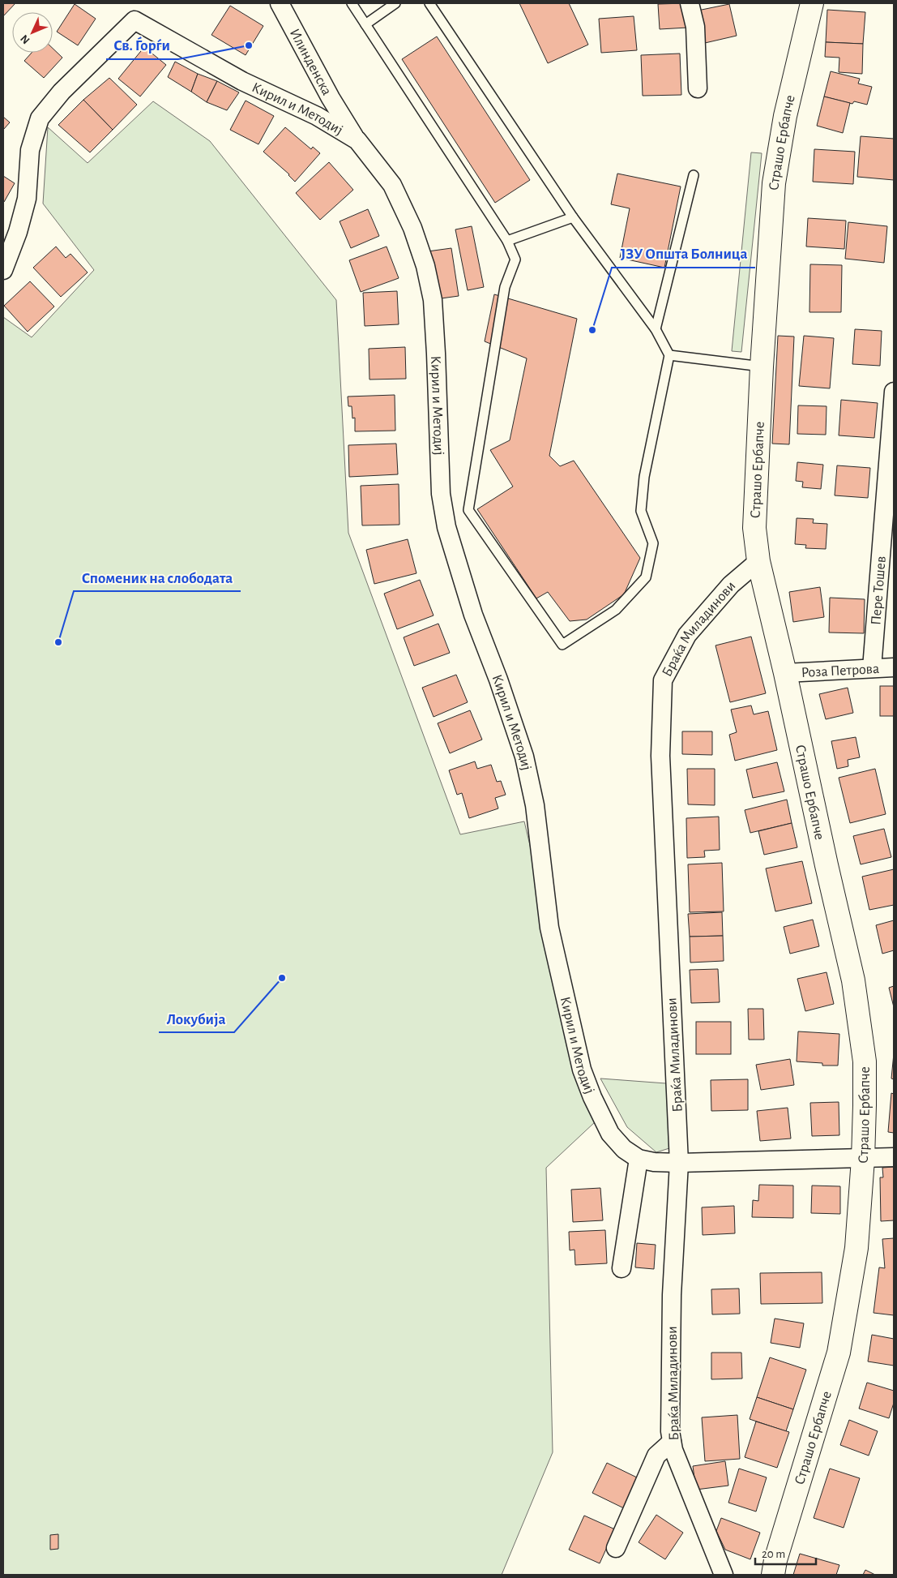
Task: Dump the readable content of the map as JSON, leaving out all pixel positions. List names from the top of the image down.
{
  "streets": {
    "main road": ["Страшо Ербапче"],
    "street": [
      "Илинденска",
      "Кирил и Методиј",
      "Пере Тошев",
      "Браќа Миладинови",
      "Роза Петрова"
    ]
  },
  "crossings": [
    ["Илинденска", "Кирил и Методиј"],
    ["Кирил и Методиј", "Страшо Ербапче"],
    ["Кирил и Методиј", "Браќа Миладинови"],
    ["Страшо Ербапче", "Браќа Миладинови"],
    ["Страшо Ербапче", "Роза Петрова"],
    ["Пере Тошев", "Роза Петрова"]
  ],
  "places": [
    "Св. Ѓорѓи",
    "ЈЗУ Општа Болница",
    "Споменик на слободата",
    "Локубија"
  ],
  "scale_bar": "20 m",
  "north": "bottom left"
}
